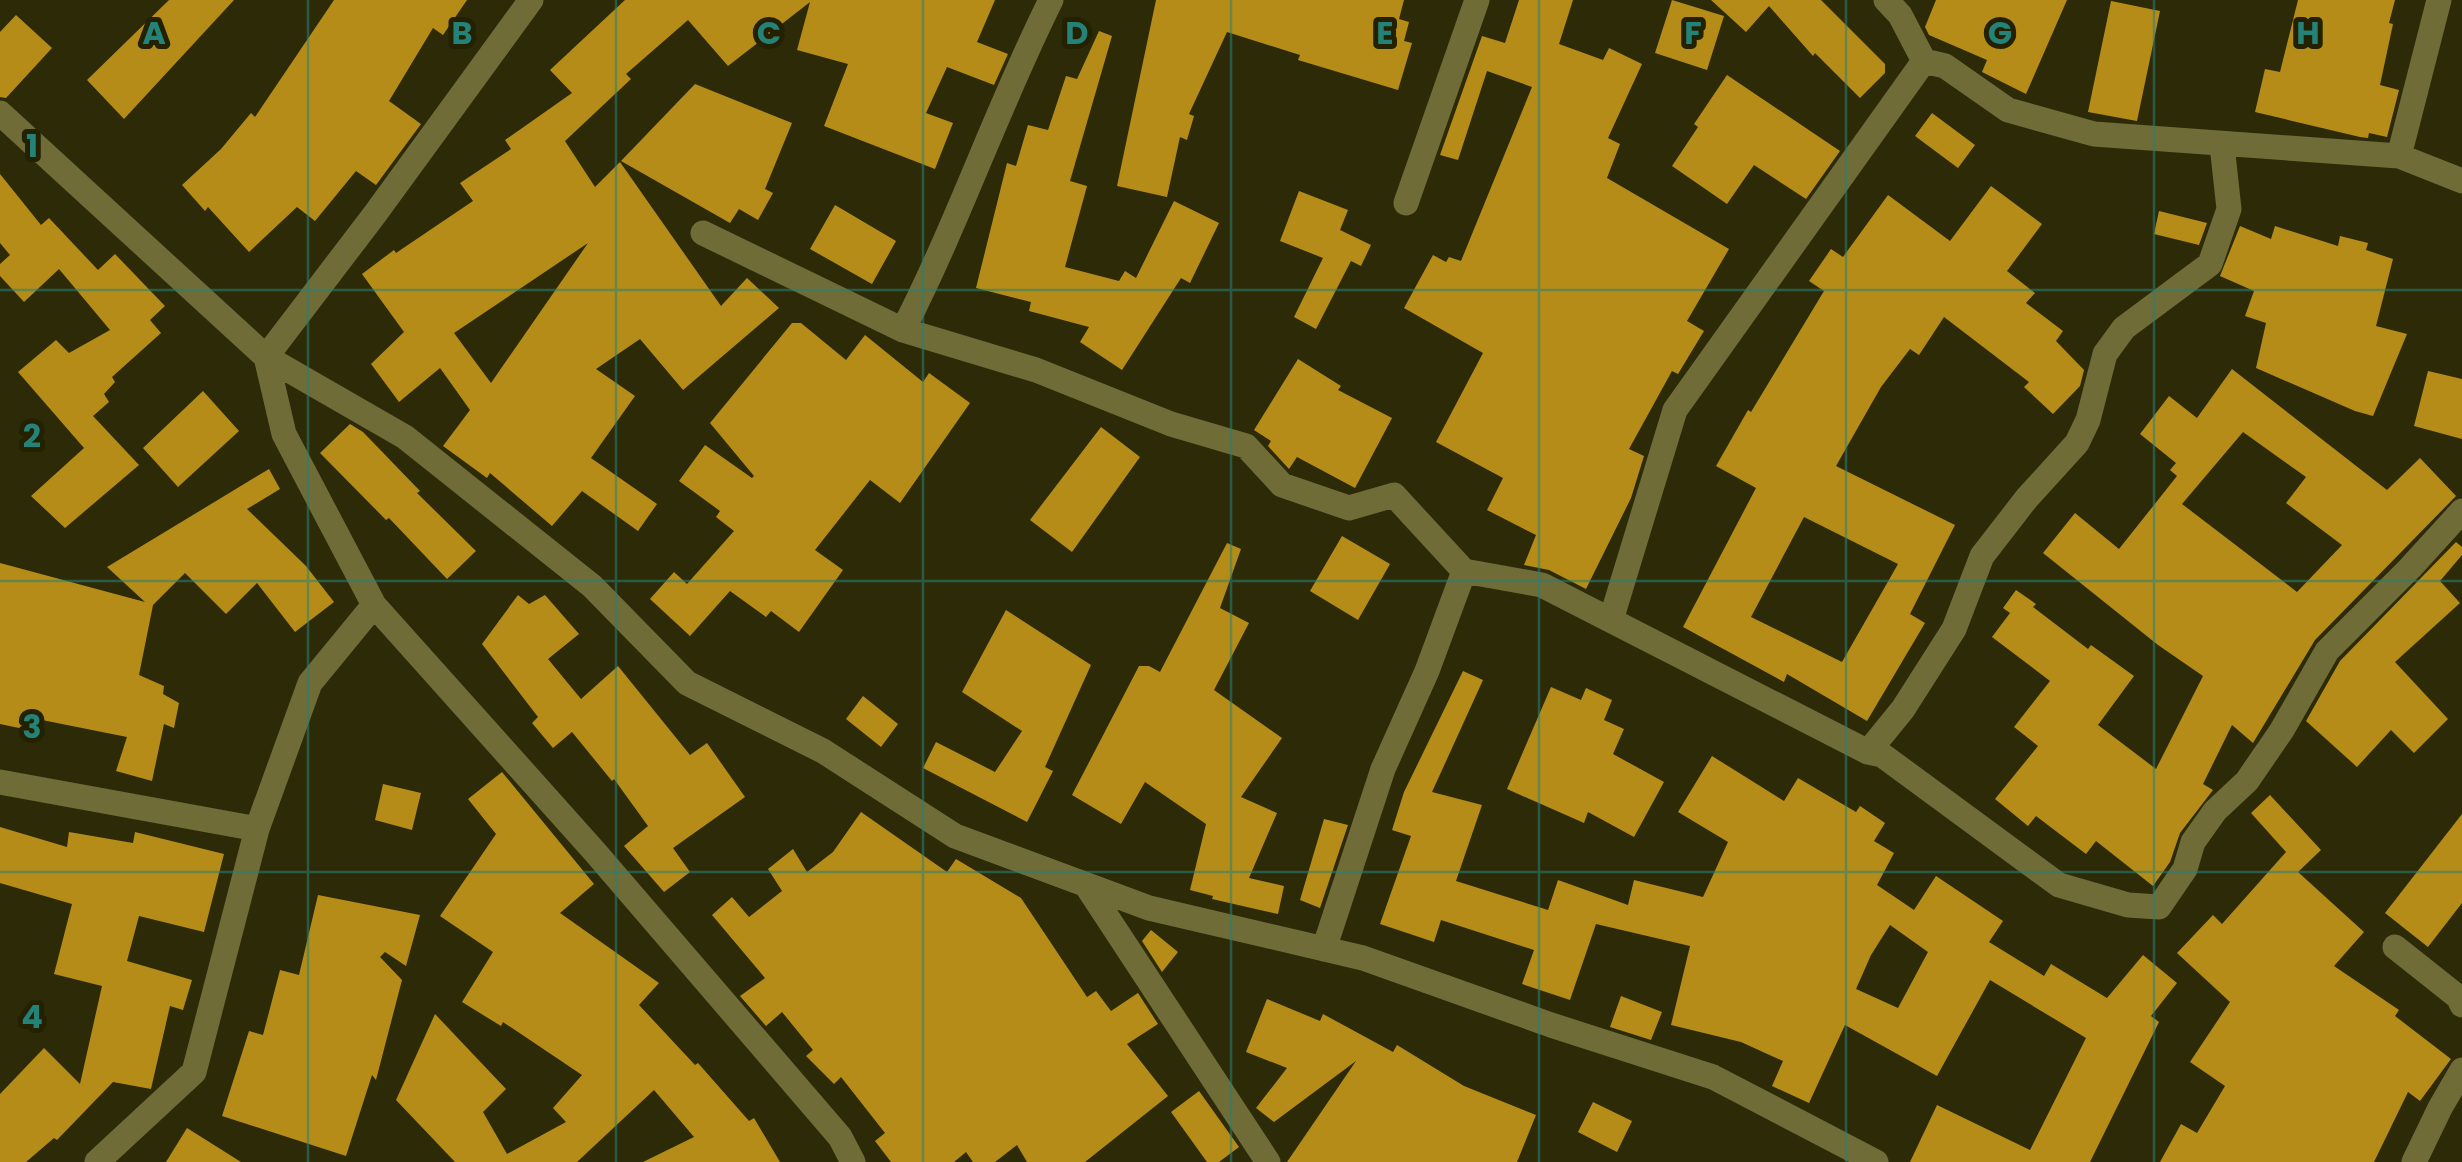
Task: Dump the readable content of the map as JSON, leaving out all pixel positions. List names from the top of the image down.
{
  "grid": {
    "columns": [
      "A",
      "B",
      "C",
      "D",
      "E",
      "F",
      "G",
      "H"
    ],
    "rows": [
      "1",
      "2",
      "3",
      "4"
    ]
  }
}
